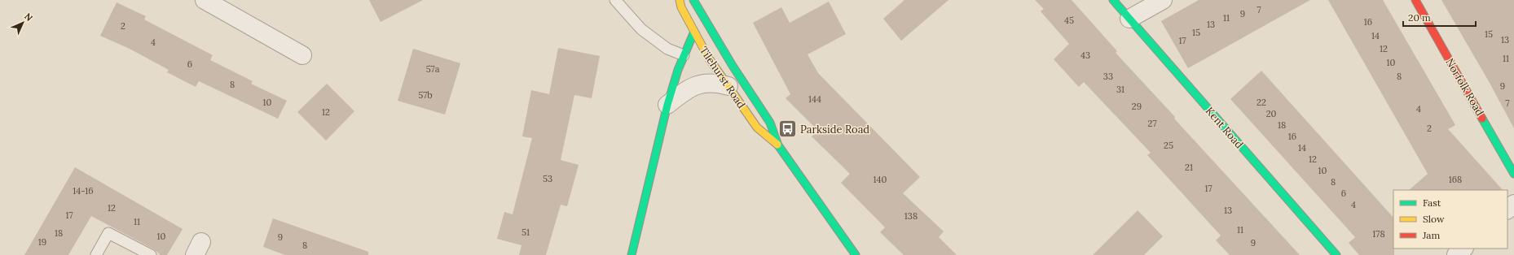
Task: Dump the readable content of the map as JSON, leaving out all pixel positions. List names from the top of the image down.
{
  "streets": {
    "street": ["Tilehurst Road", "Norfolk Road", "Kent Road"]
  },
  "places": {
    "bus stop": ["Parkside Road"]
  },
  "house_numbers": [
    "7",
    "9",
    "11",
    "45",
    "16",
    "13",
    "2",
    "15",
    "15",
    "14",
    "13",
    "17",
    "4",
    "12",
    "43",
    "11",
    "10",
    "6",
    "57a",
    "33",
    "8",
    "8",
    "9",
    "31",
    "57b",
    "144",
    "10",
    "22",
    "7",
    "29",
    "4",
    "12",
    "20",
    "27",
    "18",
    "2",
    "16",
    "25",
    "14",
    "12",
    "21",
    "10",
    "53",
    "140",
    "168",
    "8",
    "17",
    "14-16",
    "6",
    "4",
    "12",
    "13",
    "17",
    "138",
    "11",
    "11",
    "51",
    "18",
    "178",
    "10",
    "9",
    "19",
    "9",
    "8"
  ],
  "legend": ["Fast", "Slow", "Jam"],
  "scale_bar": "20 m",
  "north": "top right"
}
